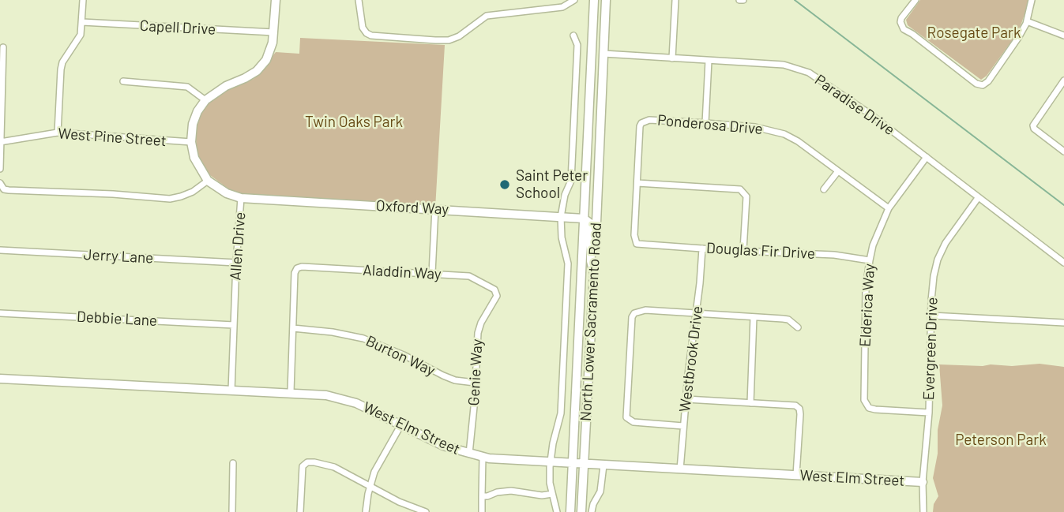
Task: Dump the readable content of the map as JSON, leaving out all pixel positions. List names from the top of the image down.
{
  "streets": {
    "street": [
      "Capell Drive",
      "Paradise Drive",
      "Ponderosa Drive",
      "West Pine Street",
      "Oxford Way",
      "Allen Drive",
      "Douglas Fir Drive",
      "Jerry Lane",
      "Aladdin Way",
      "Elderica Way",
      "Debbie Lane",
      "North Lower Sacramento Road",
      "Evergreen Drive",
      "Burton Way",
      "Westbrook Drive",
      "Genie Way",
      "West Elm Street"
    ]
  },
  "crossings": [
    ["Capell Drive", "Allen Drive"],
    ["Paradise Drive", "Elderica Way"],
    ["Paradise Drive", "North Lower Sacramento Road"],
    ["Paradise Drive", "Evergreen Drive"],
    ["Ponderosa Drive", "Douglas Fir Drive"],
    ["Ponderosa Drive", "Elderica Way"],
    ["West Pine Street", "Allen Drive"],
    ["Oxford Way", "Allen Drive"],
    ["Oxford Way", "North Lower Sacramento Road"],
    ["Allen Drive", "Jerry Lane"],
    ["Allen Drive", "Debbie Lane"],
    ["Allen Drive", "West Elm Street"],
    ["Douglas Fir Drive", "Elderica Way"],
    ["Douglas Fir Drive", "Westbrook Drive"],
    ["Aladdin Way", "Burton Way"],
    ["Aladdin Way", "Genie Way"],
    ["Elderica Way", "Evergreen Drive"],
    ["North Lower Sacramento Road", "West Elm Street"],
    ["Evergreen Drive", "West Elm Street"],
    ["Burton Way", "Genie Way"],
    ["Westbrook Drive", "West Elm Street"],
    ["Genie Way", "West Elm Street"]
  ],
  "parks": ["Rosegate Park", "Twin Oaks Park", "Peterson Park"],
  "places": ["Saint Peter School"]
}
